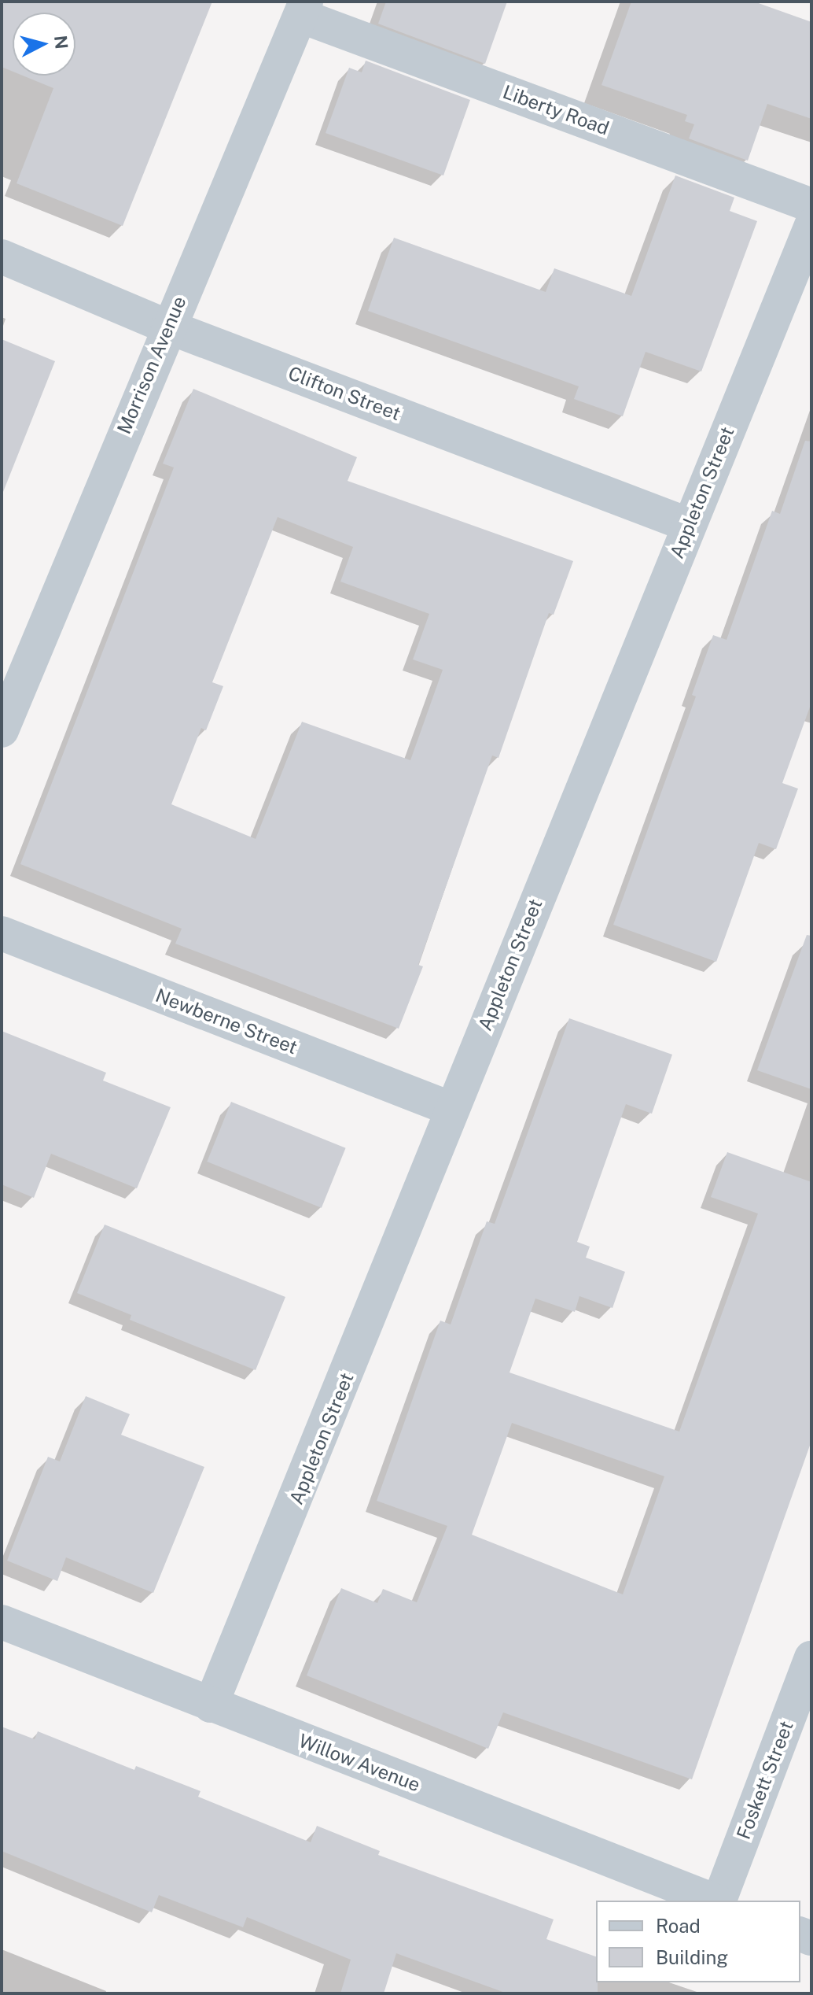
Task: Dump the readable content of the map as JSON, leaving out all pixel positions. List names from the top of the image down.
{
  "streets": {
    "street": [
      "Liberty Road",
      "Morrison Avenue",
      "Clifton Street",
      "Appleton Street",
      "Newberne Street",
      "Willow Avenue",
      "Foskett Street"
    ]
  },
  "crossings": [
    ["Liberty Road", "Morrison Avenue"],
    ["Morrison Avenue", "Clifton Street"],
    ["Clifton Street", "Appleton Street"],
    ["Appleton Street", "Newberne Street"],
    ["Appleton Street", "Willow Avenue"]
  ],
  "legend": ["Road", "Building"],
  "north": "right"
}
